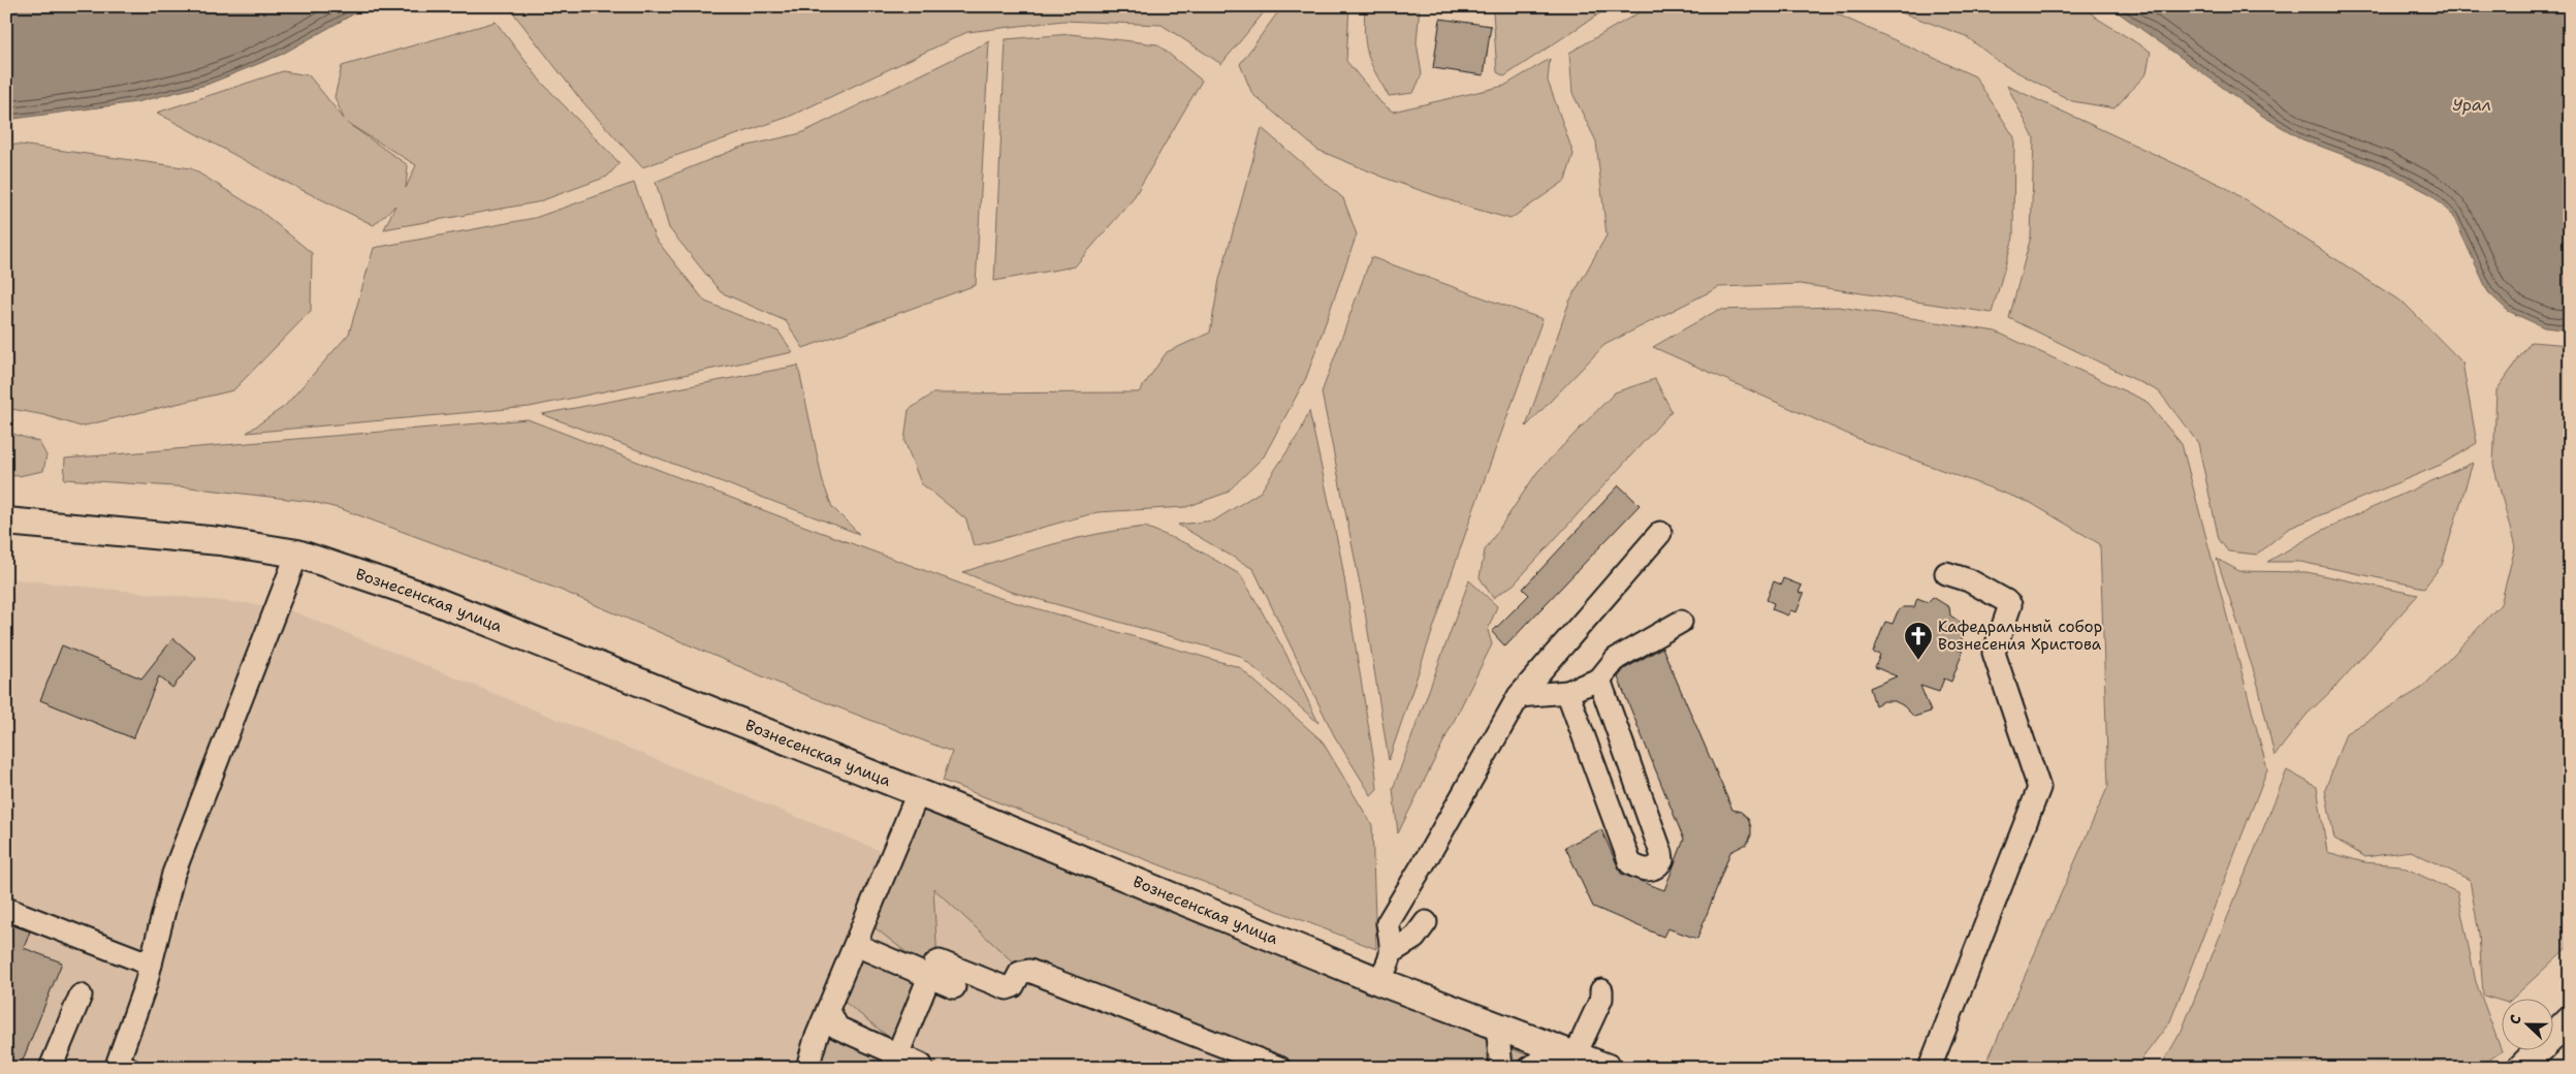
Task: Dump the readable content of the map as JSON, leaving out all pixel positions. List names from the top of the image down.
{
  "streets": {
    "main road": ["Вознесенская улица"]
  },
  "water": ["Урал"],
  "places": {
    "church": ["Кафедральный собор Вознесения Христова"]
  },
  "north": "left"
}
